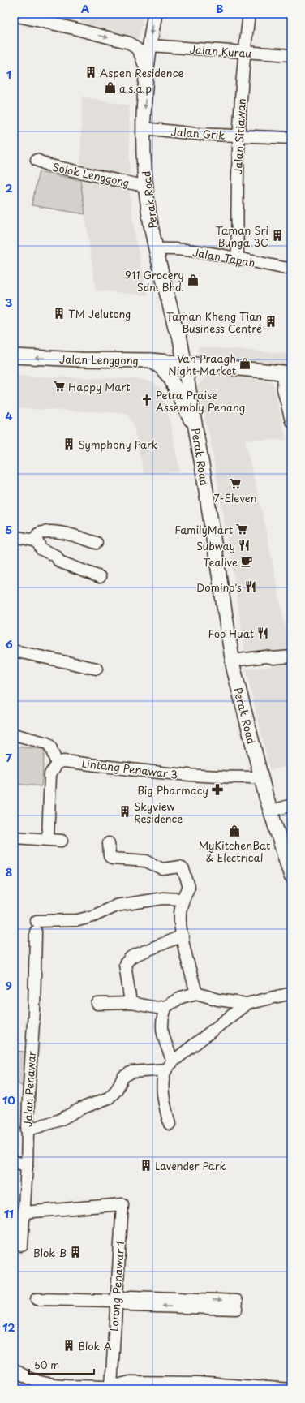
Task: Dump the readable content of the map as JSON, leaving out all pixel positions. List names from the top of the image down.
{
  "streets": {
    "main road": ["Perak Road", "Jalan Lenggong"],
    "street": [
      "Jalan Kurau",
      "Jalan Grik",
      "Jalan Sitiawan",
      "Solok Lenggong",
      "Jalan Tapah",
      "Lintang Penawar 3",
      "Jalan Penawar",
      "Lorong Penawar 1"
    ]
  },
  "crossings": [
    ["Jalan Kurau", "Jalan Sitiawan"],
    ["Jalan Kurau", "Perak Road"],
    ["Jalan Grik", "Jalan Sitiawan"],
    ["Jalan Grik", "Perak Road"],
    ["Jalan Sitiawan", "Jalan Tapah"],
    ["Solok Lenggong", "Perak Road"],
    ["Perak Road", "Jalan Tapah"],
    ["Perak Road", "Jalan Lenggong"],
    ["Perak Road", "Lintang Penawar 3"],
    ["Jalan Penawar", "Lorong Penawar 1"]
  ],
  "one_way": ["Jalan Lenggong"],
  "places": {
    "building": [
      "Aspen Residence",
      "Taman Sri Bunga 3C",
      "TM Jelutong",
      "Taman Kheng Tian Business Centre",
      "Symphony Park",
      "Skyview Residence",
      "Lavender Park",
      "Blok B",
      "Blok A"
    ],
    "shop": [
      "a.s.a.p",
      "911 Grocery Sdn. Bhd.",
      "Van Praagh Night Market",
      "MyKitchenBat & Electrical"
    ],
    "supermarket": ["Happy Mart", "7-Eleven", "FamilyMart"],
    "church": ["Petra Praise Assembly Penang"],
    "restaurant": ["Subway", "Domino's", "Foo Huat"],
    "cafe": ["Tealive"],
    "pharmacy": ["Big Pharmacy"]
  },
  "scale_bar": "50 m",
  "grid": {
    "columns": ["A", "B"],
    "rows": [
      "1",
      "2",
      "3",
      "4",
      "5",
      "6",
      "7",
      "8",
      "9",
      "10",
      "11",
      "12"
    ]
  }
}
